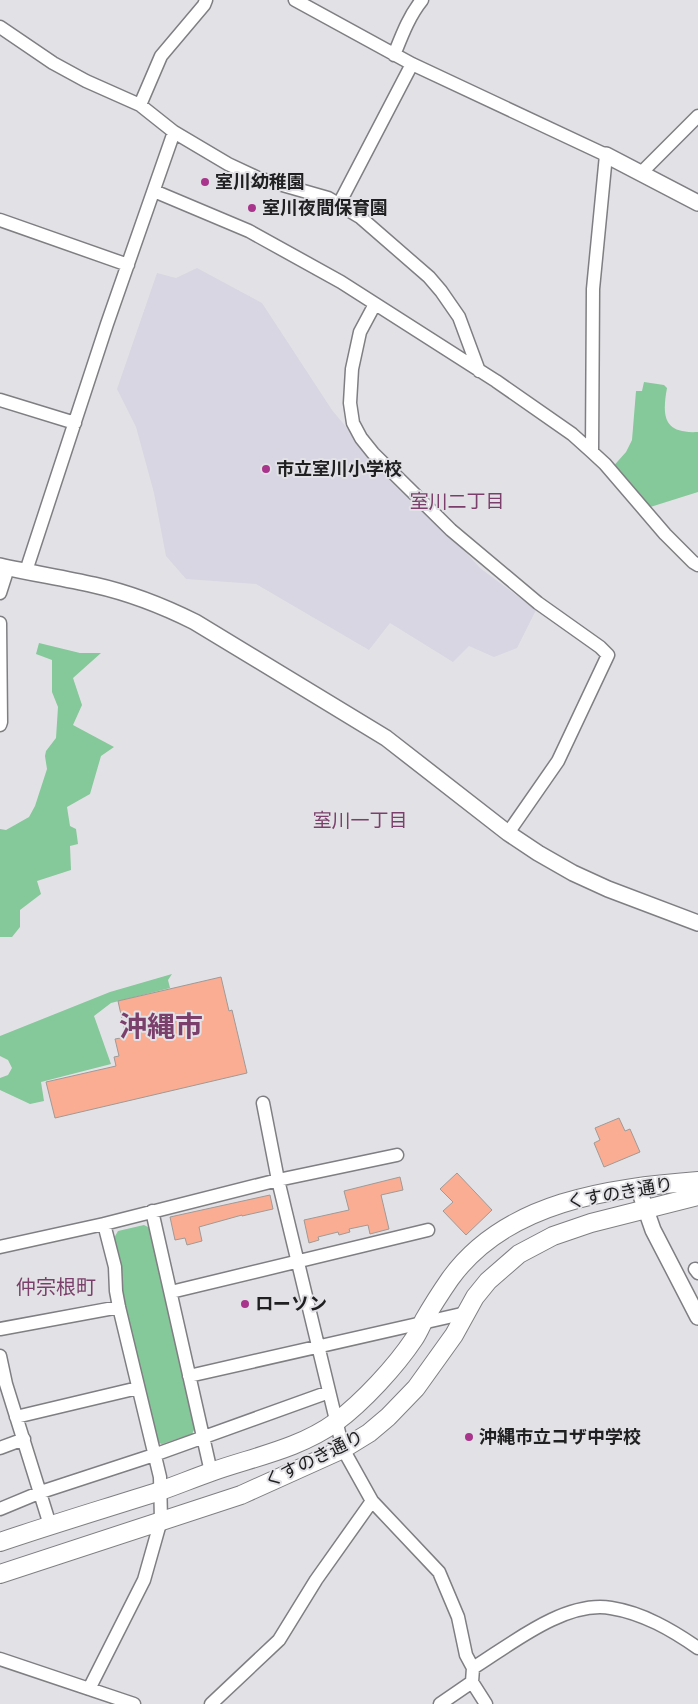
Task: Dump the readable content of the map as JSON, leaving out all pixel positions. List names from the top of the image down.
{
  "streets": {
    "main road": ["くすのき通り"]
  },
  "districts": [
    "室川二丁目",
    "室川一丁目",
    "沖縄市",
    "仲宗根町"
  ],
  "places": [
    "室川幼稚園",
    "室川夜間保育園",
    "市立室川小学校",
    "ローソン",
    "沖縄市立コザ中学校"
  ]
}
